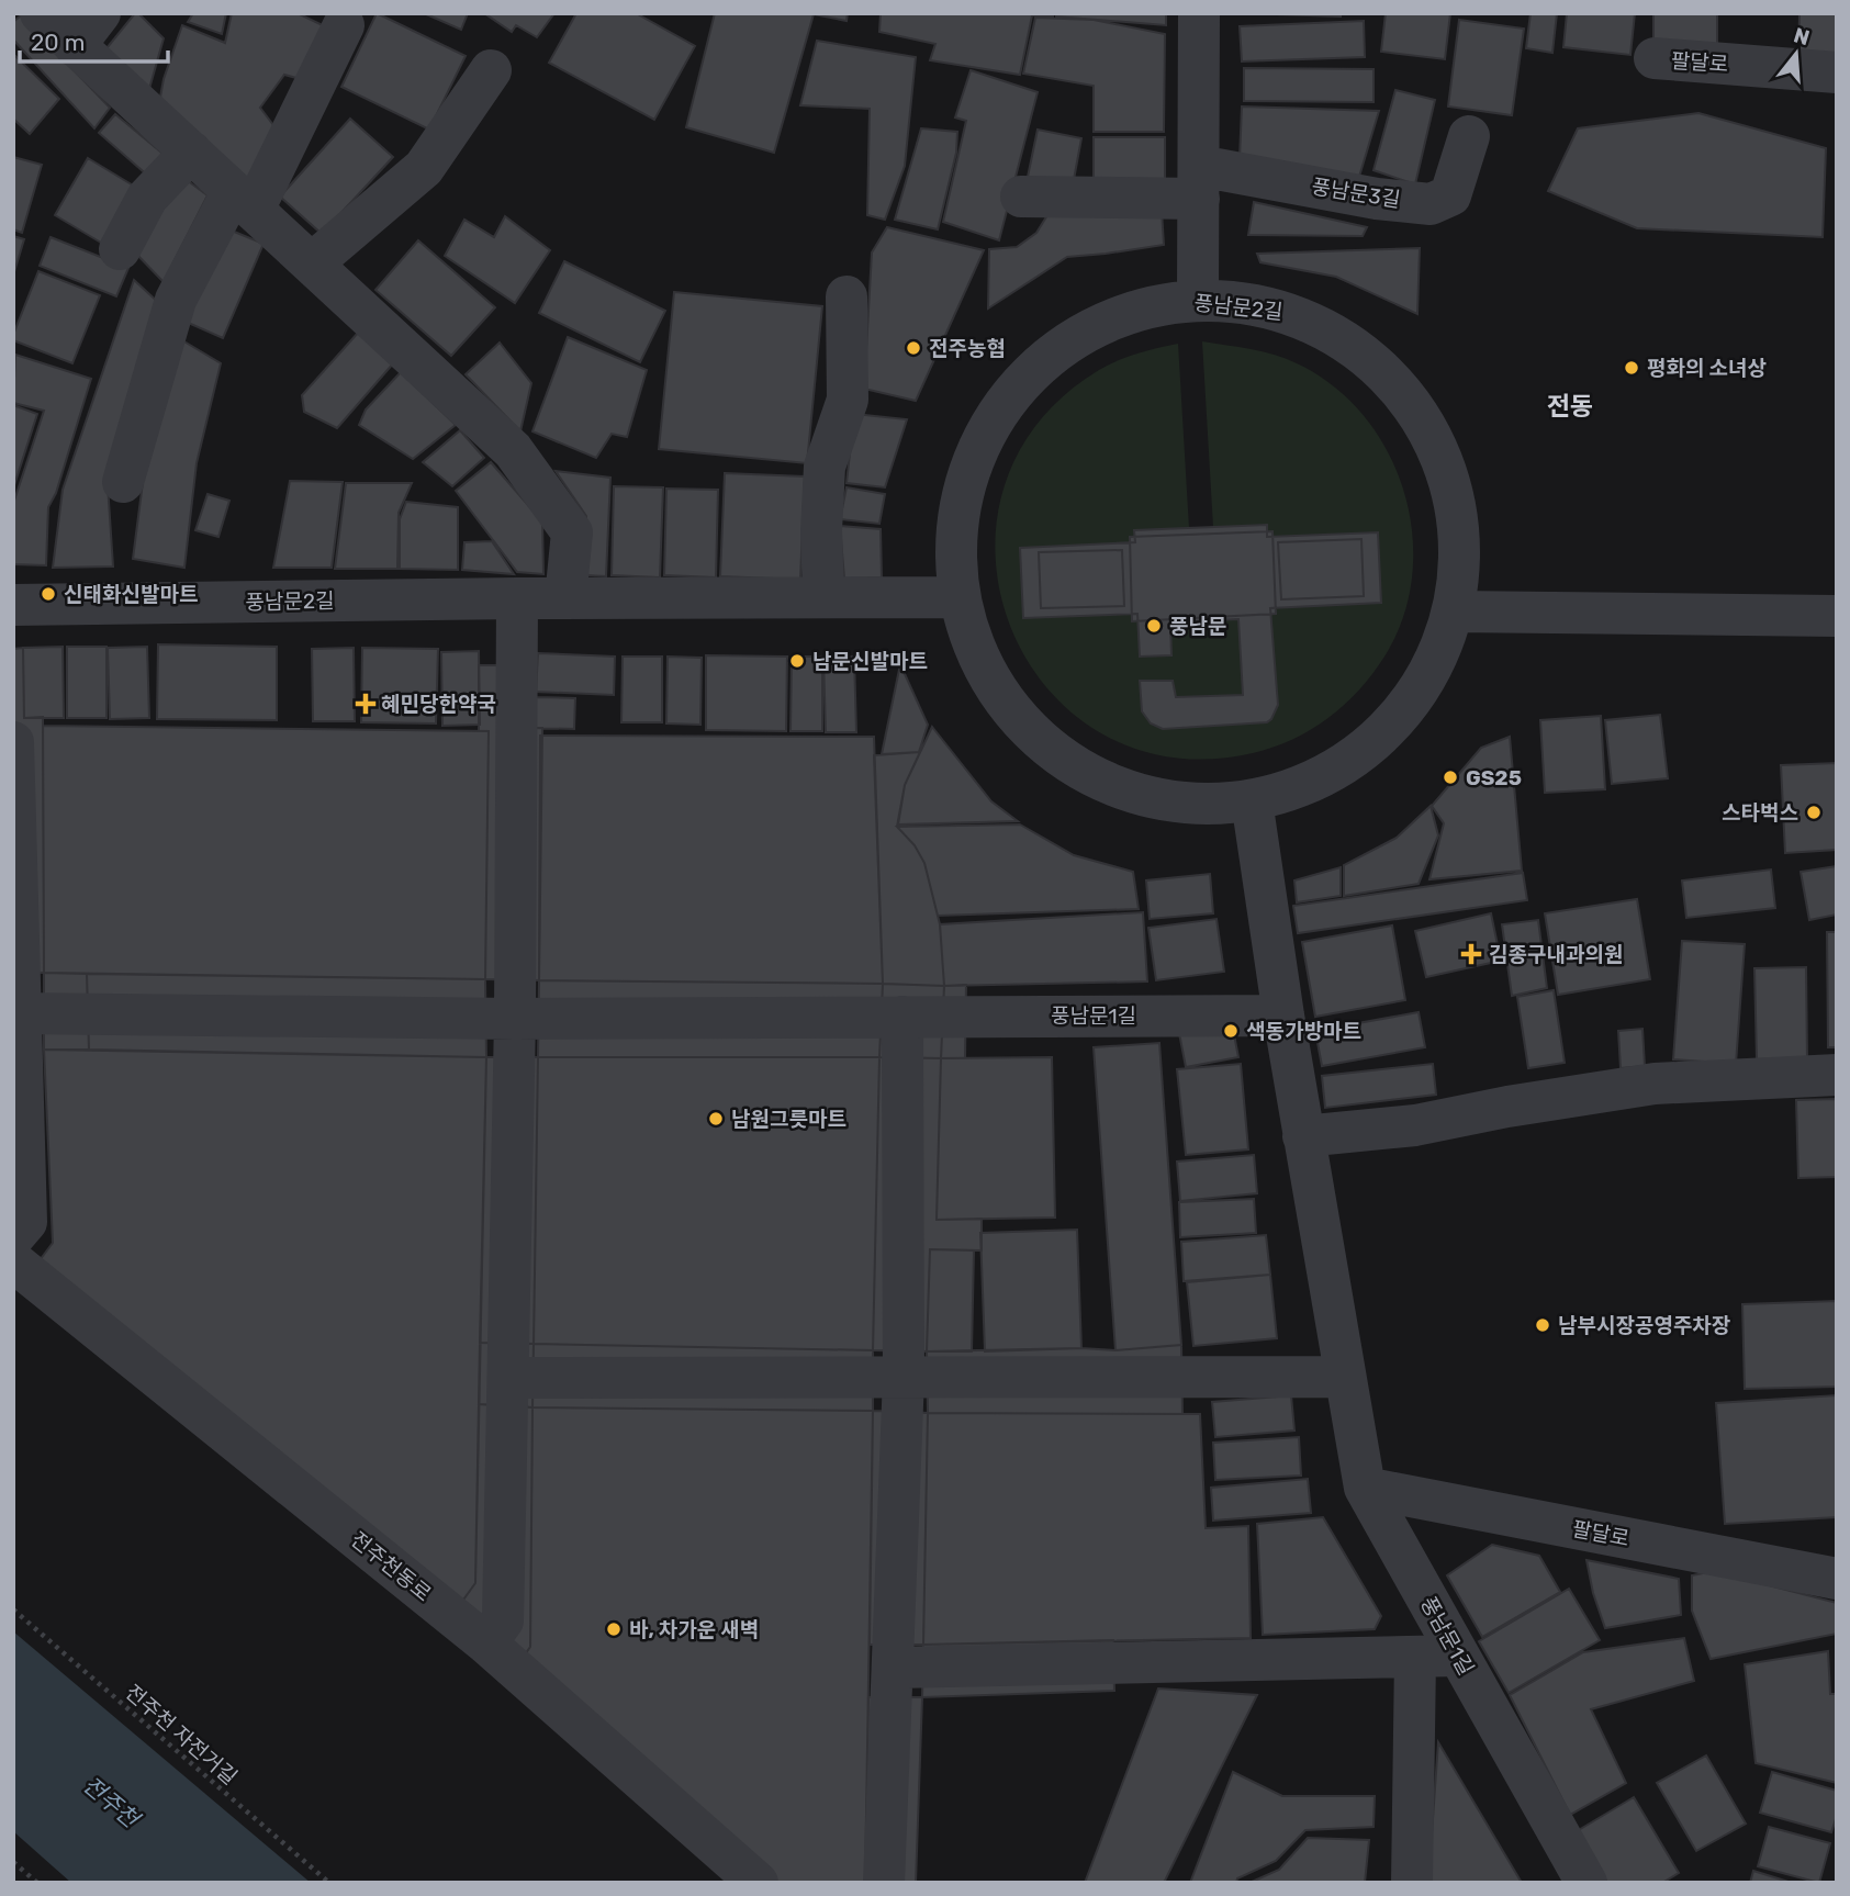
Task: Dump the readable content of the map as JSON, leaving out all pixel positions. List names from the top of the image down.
{
  "streets": {
    "street": [
      "팔달로",
      "풍남문3길",
      "풍남문2길",
      "풍남문1길",
      "전주천동로"
    ],
    "path": ["전주천 자전거길"]
  },
  "crossings": [
    ["팔달로", "풍남문1길"],
    ["풍남문2길", "풍남문1길"]
  ],
  "districts": ["전동"],
  "water": ["전주천"],
  "places": {
    "other": [
      "전주농협",
      "평화의 소녀상",
      "신태화신발마트",
      "풍남문",
      "남문신발마트",
      "GS25",
      "스타벅스",
      "색동가방마트",
      "남원그릇마트",
      "남부시장공영주차장",
      "바, 차가운 새벽"
    ],
    "health": ["혜민당한약국", "김종구내과의원"]
  },
  "scale_bar": "20 m",
  "north": "top"
}
